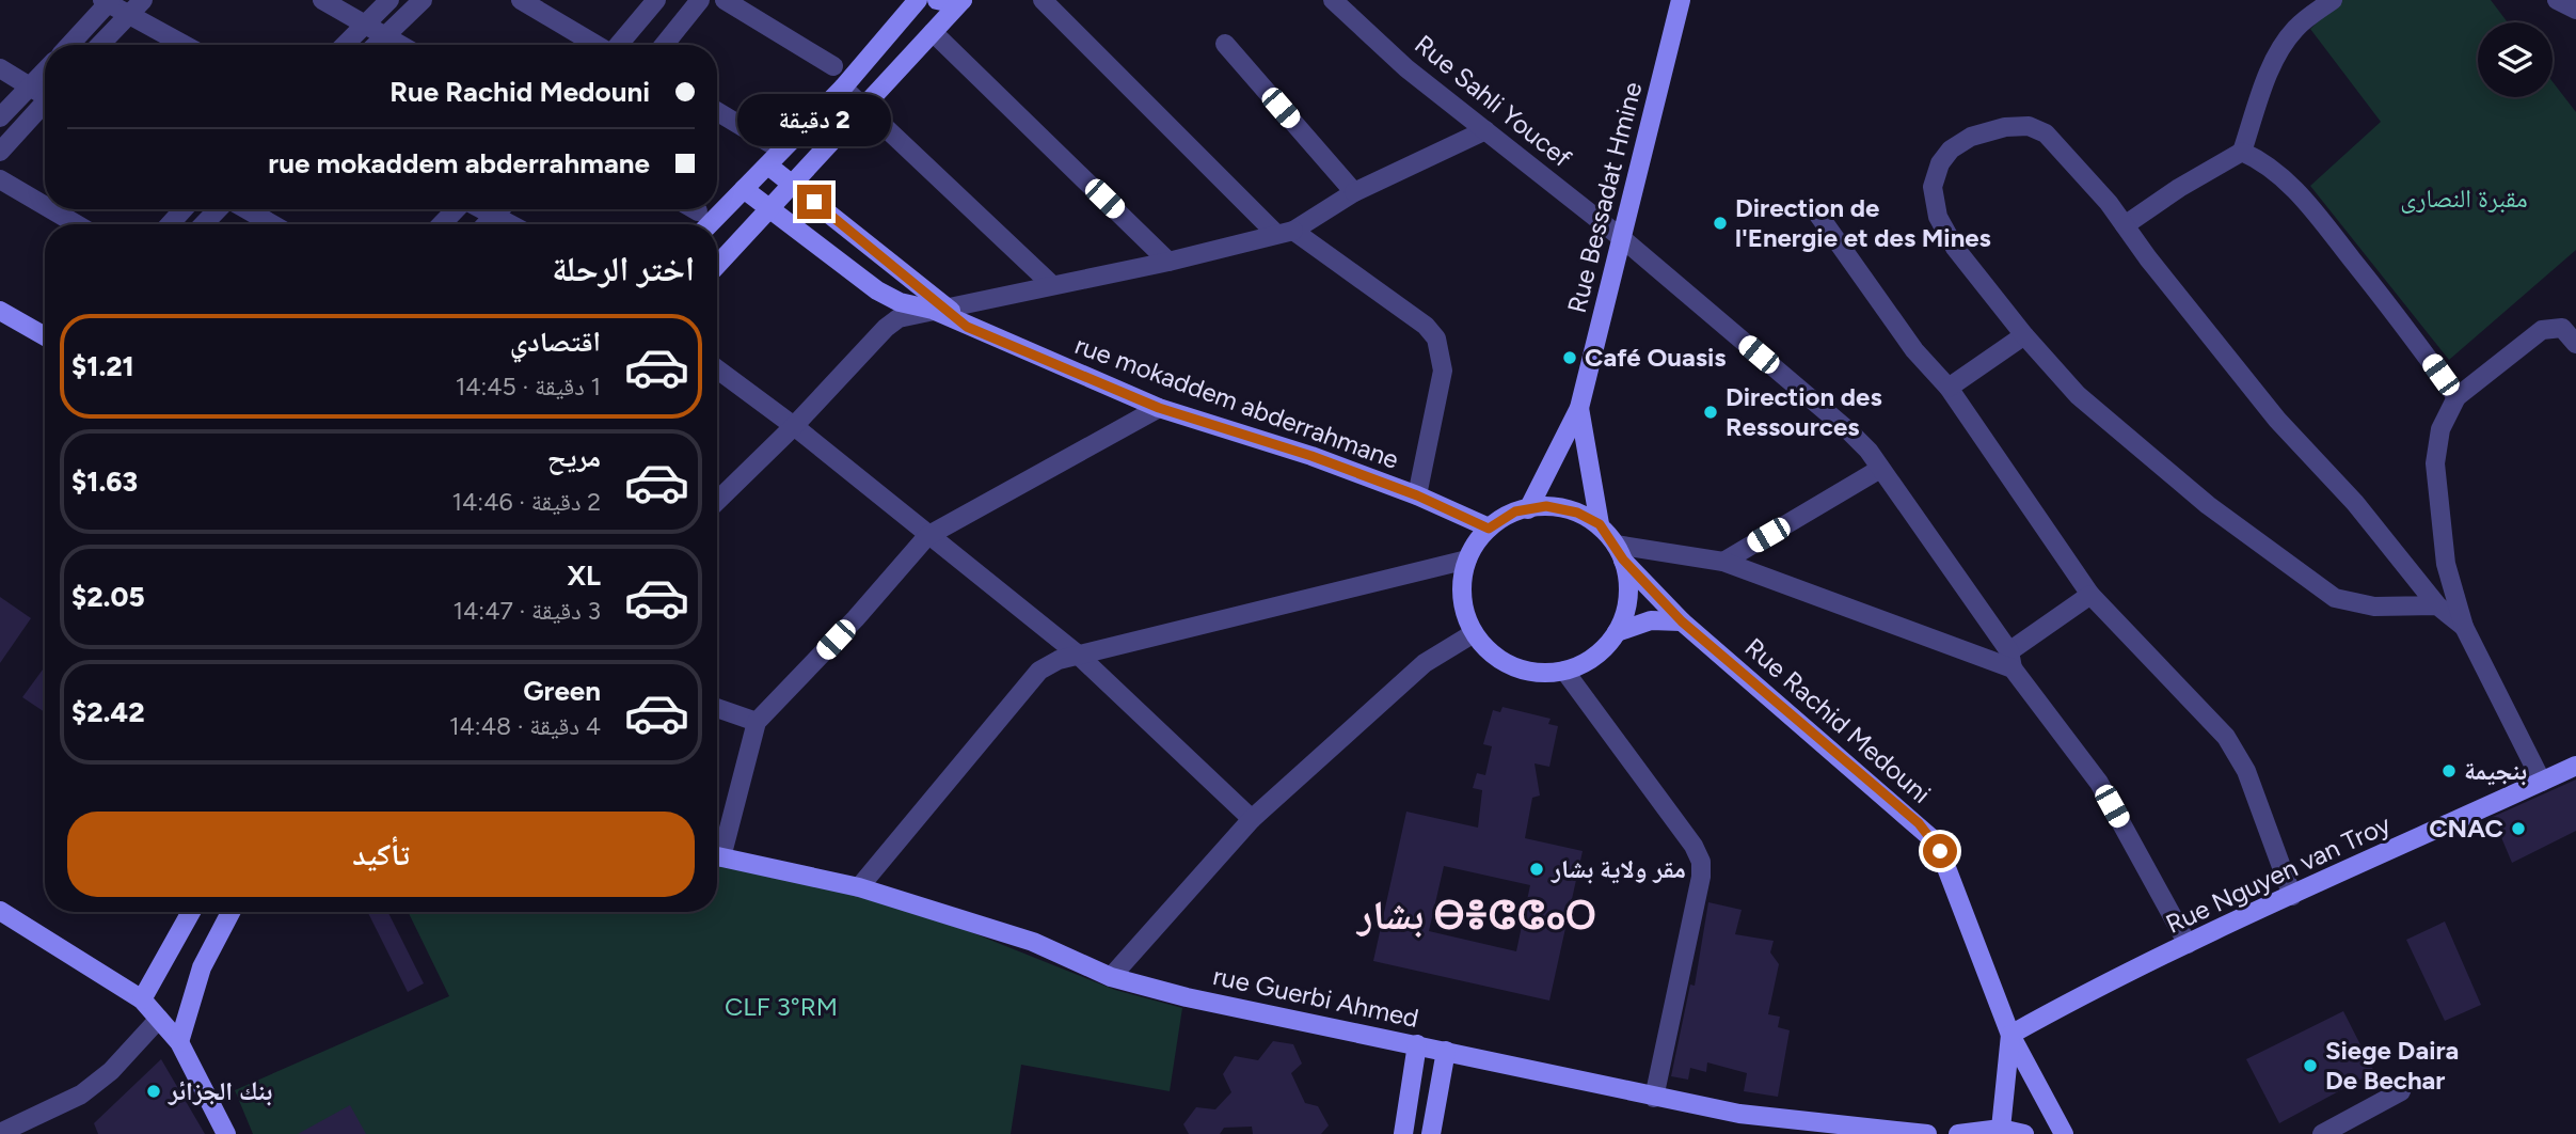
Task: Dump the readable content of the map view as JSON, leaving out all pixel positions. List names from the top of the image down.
{
  "streets": {
    "main road": [
      "Rue Bessadat Hmine",
      "rue mokaddem abderrahmane",
      "Rue Rachid Medouni",
      "Rue Nguyen van Troy",
      "rue Guerbi Ahmed"
    ],
    "street": ["Rue Sahli Youcef"]
  },
  "crossings": [
    ["Rue Sahli Youcef", "Rue Bessadat Hmine"],
    ["Rue Sahli Youcef", "Rue Nguyen van Troy"],
    ["Rue Bessadat Hmine", "rue mokaddem abderrahmane"],
    ["Rue Bessadat Hmine", "Rue Rachid Medouni"],
    ["rue mokaddem abderrahmane", "Rue Rachid Medouni"],
    ["Rue Rachid Medouni", "Rue Nguyen van Troy"]
  ],
  "districts": ["بشار ⴱⴻⵛⵛⴰⵔ"],
  "parks": ["مقبرة النصارى", "CLF 3°RM"],
  "places": [
    "Direction de l'Energie et des Mines",
    "Café Ouasis",
    "Direction des Ressources",
    "بنجيمة",
    "CNAC",
    "مقر ولاية بشار",
    "Siege Daira De Bechar",
    "بنك الجزائر"
  ],
  "page": {
    "banner": ["Rue Rachid Medouni", "rue mokaddem abderrahmane"],
    "bubble": "2 دقيقة",
    "heading": "اختر الرحلة",
    "list": [
      {
        "name": "اقتصادي",
        "note": "1 دقيقة · 14:45",
        "value": "$1.21"
      },
      {
        "name": "مريح",
        "note": "2 دقيقة · 14:46",
        "value": "$1.63"
      },
      {
        "name": "XL",
        "note": "3 دقيقة · 14:47",
        "value": "$2.05"
      },
      {
        "name": "Green",
        "note": "4 دقيقة · 14:48",
        "value": "$2.42"
      }
    ],
    "buttons": "تأكيد"
  }
}
